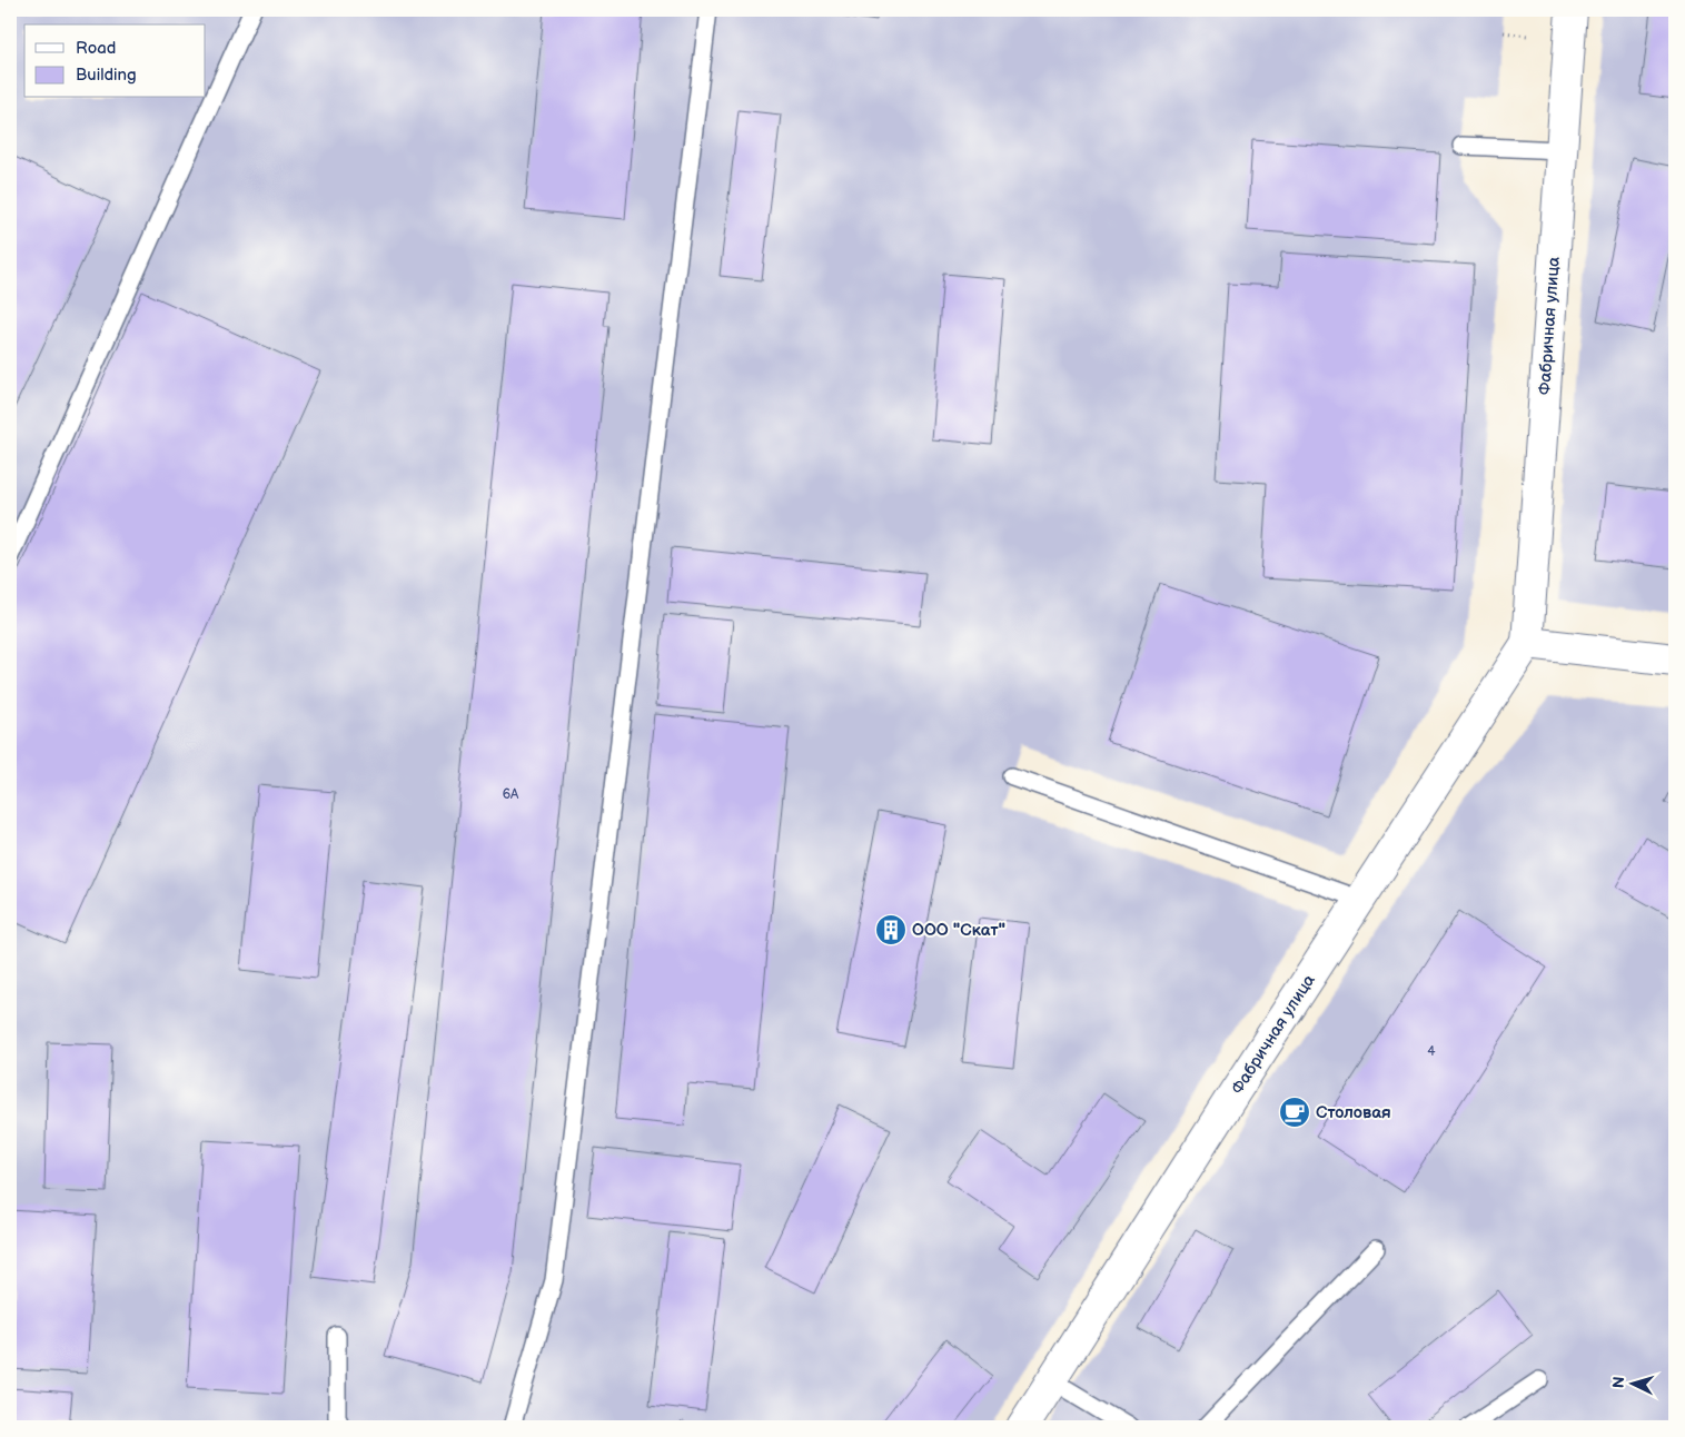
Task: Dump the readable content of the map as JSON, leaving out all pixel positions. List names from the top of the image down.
{
  "streets": {
    "street": ["Фабричная улица"]
  },
  "places": {
    "building": ["ООО \"Скат\""],
    "cafe": ["Столовая"]
  },
  "house_numbers": ["6А", "4"],
  "legend": ["Road", "Building"],
  "north": "left"
}
